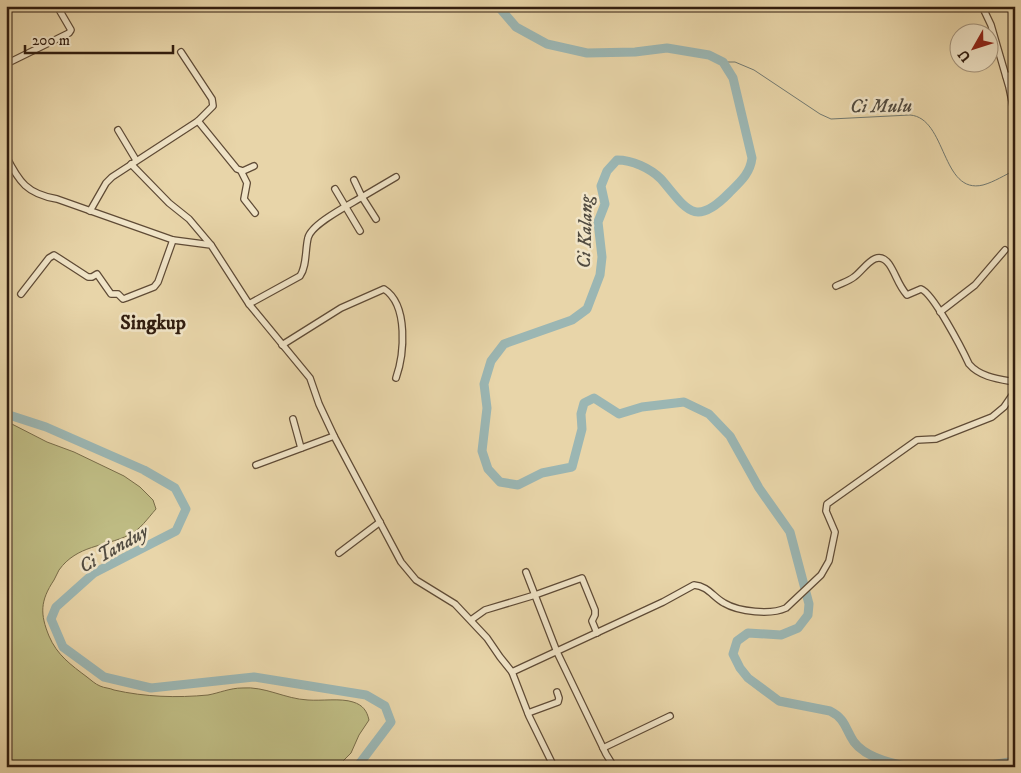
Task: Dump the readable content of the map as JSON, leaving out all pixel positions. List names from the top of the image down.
{
  "districts": ["Singkup"],
  "water": ["Ci Mulu", "Ci Kalang", "Ci Tanduy"],
  "scale_bar": "200 m",
  "north": "bottom left"
}
